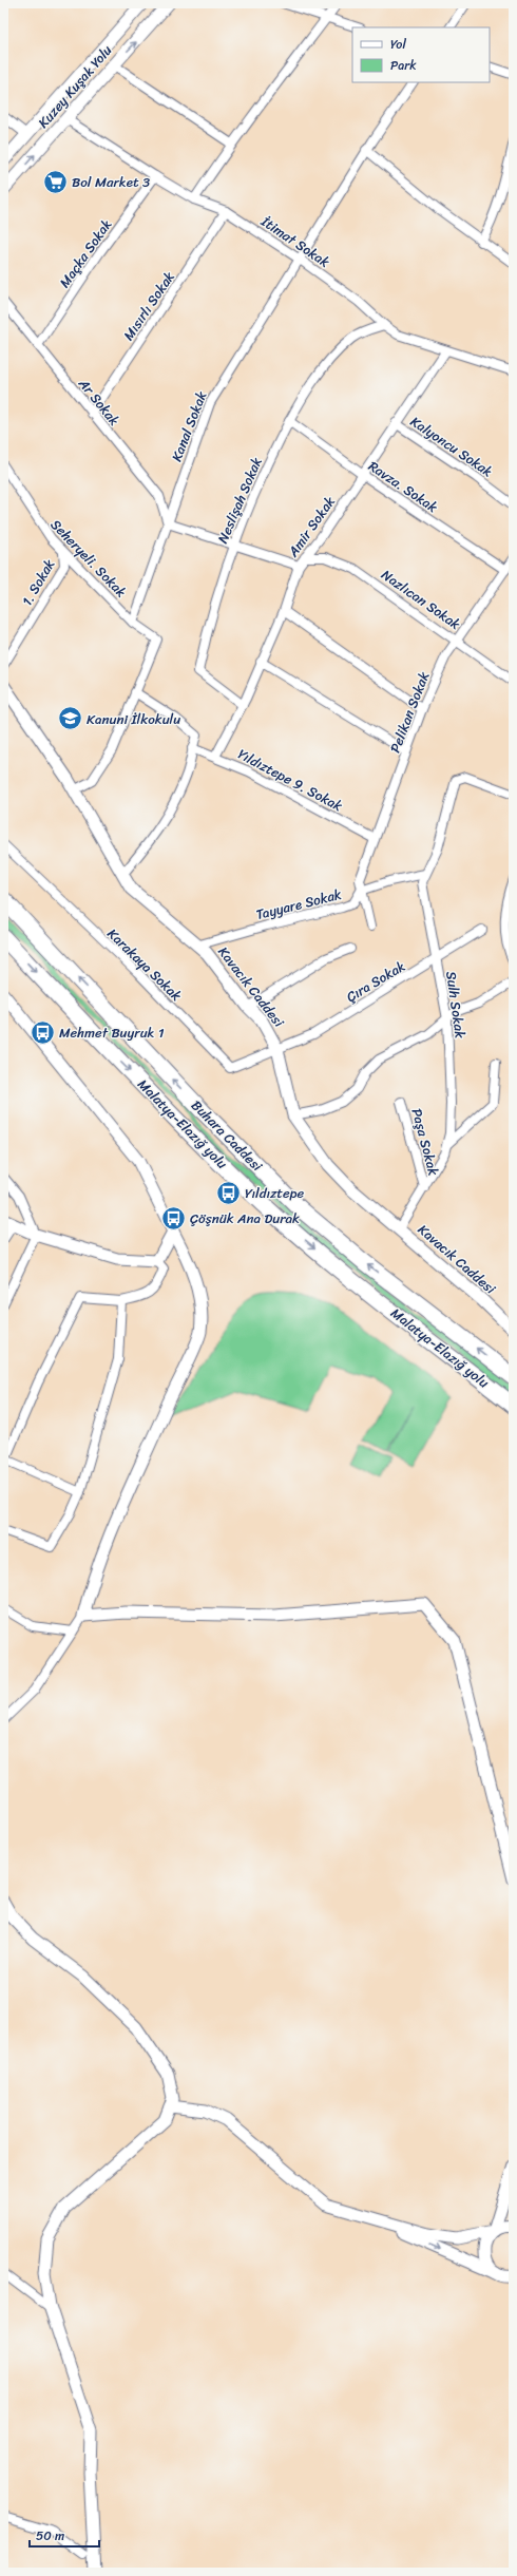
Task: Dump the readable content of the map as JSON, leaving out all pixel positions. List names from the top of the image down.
{
  "streets": {
    "highway": ["Malatya-Elazığ yolu", "Buhara Caddesi"],
    "street": [
      "Kuzey Kuşak Yolu",
      "İtimat Sokak",
      "Maçka Sokak",
      "Mısırlı Sokak",
      "Ar Sokak",
      "Kanal Sokak",
      "Kalyoncu Sokak",
      "Ravza. Sokak",
      "Neslişah Sokak",
      "Amir Sokak",
      "Seheryeli. Sokak",
      "1. Sokak",
      "Nazlıcan Sokak",
      "Pelikan Sokak",
      "Yıldıztepe 9. Sokak",
      "Tayyare Sokak",
      "Karakaya Sokak",
      "Çıra Sokak",
      "Kavacık Caddesi",
      "Sulh Sokak",
      "Paşa Sokak"
    ]
  },
  "crossings": [
    ["Kuzey Kuşak Yolu", "İtimat Sokak"],
    ["İtimat Sokak", "Maçka Sokak"],
    ["İtimat Sokak", "Mısırlı Sokak"],
    ["İtimat Sokak", "Kanal Sokak"],
    ["İtimat Sokak", "Neslişah Sokak"],
    ["İtimat Sokak", "Amir Sokak"],
    ["Maçka Sokak", "Ar Sokak"],
    ["Mısırlı Sokak", "Ar Sokak"],
    ["Ar Sokak", "Kanal Sokak"],
    ["Kanal Sokak", "Seheryeli. Sokak"],
    ["Kalyoncu Sokak", "Amir Sokak"],
    ["Ravza. Sokak", "Neslişah Sokak"],
    ["Ravza. Sokak", "Amir Sokak"],
    ["Ravza. Sokak", "Pelikan Sokak"],
    ["Neslişah Sokak", "Amir Sokak"],
    ["Amir Sokak", "Nazlıcan Sokak"],
    ["Amir Sokak", "Yıldıztepe 9. Sokak"],
    ["Seheryeli. Sokak", "1. Sokak"],
    ["Nazlıcan Sokak", "Pelikan Sokak"],
    ["Pelikan Sokak", "Yıldıztepe 9. Sokak"],
    ["Pelikan Sokak", "Tayyare Sokak"],
    ["Tayyare Sokak", "Kavacık Caddesi"],
    ["Tayyare Sokak", "Sulh Sokak"],
    ["Karakaya Sokak", "Çıra Sokak"],
    ["Karakaya Sokak", "Kavacık Caddesi"],
    ["Çıra Sokak", "Kavacık Caddesi"],
    ["Çıra Sokak", "Sulh Sokak"],
    ["Kavacık Caddesi", "Sulh Sokak"],
    ["Sulh Sokak", "Paşa Sokak"]
  ],
  "one_way": ["Malatya-Elazığ yolu", "Buhara Caddesi"],
  "places": {
    "supermarket": ["Bol Market 3"],
    "school or university": ["Kanuni İlkokulu"],
    "bus stop": ["Mehmet Buyruk 1", "Yıldıztepe", "Çöşnük Ana Durak"]
  },
  "legend": ["Yol", "Park"],
  "scale_bar": "50 m"
}
